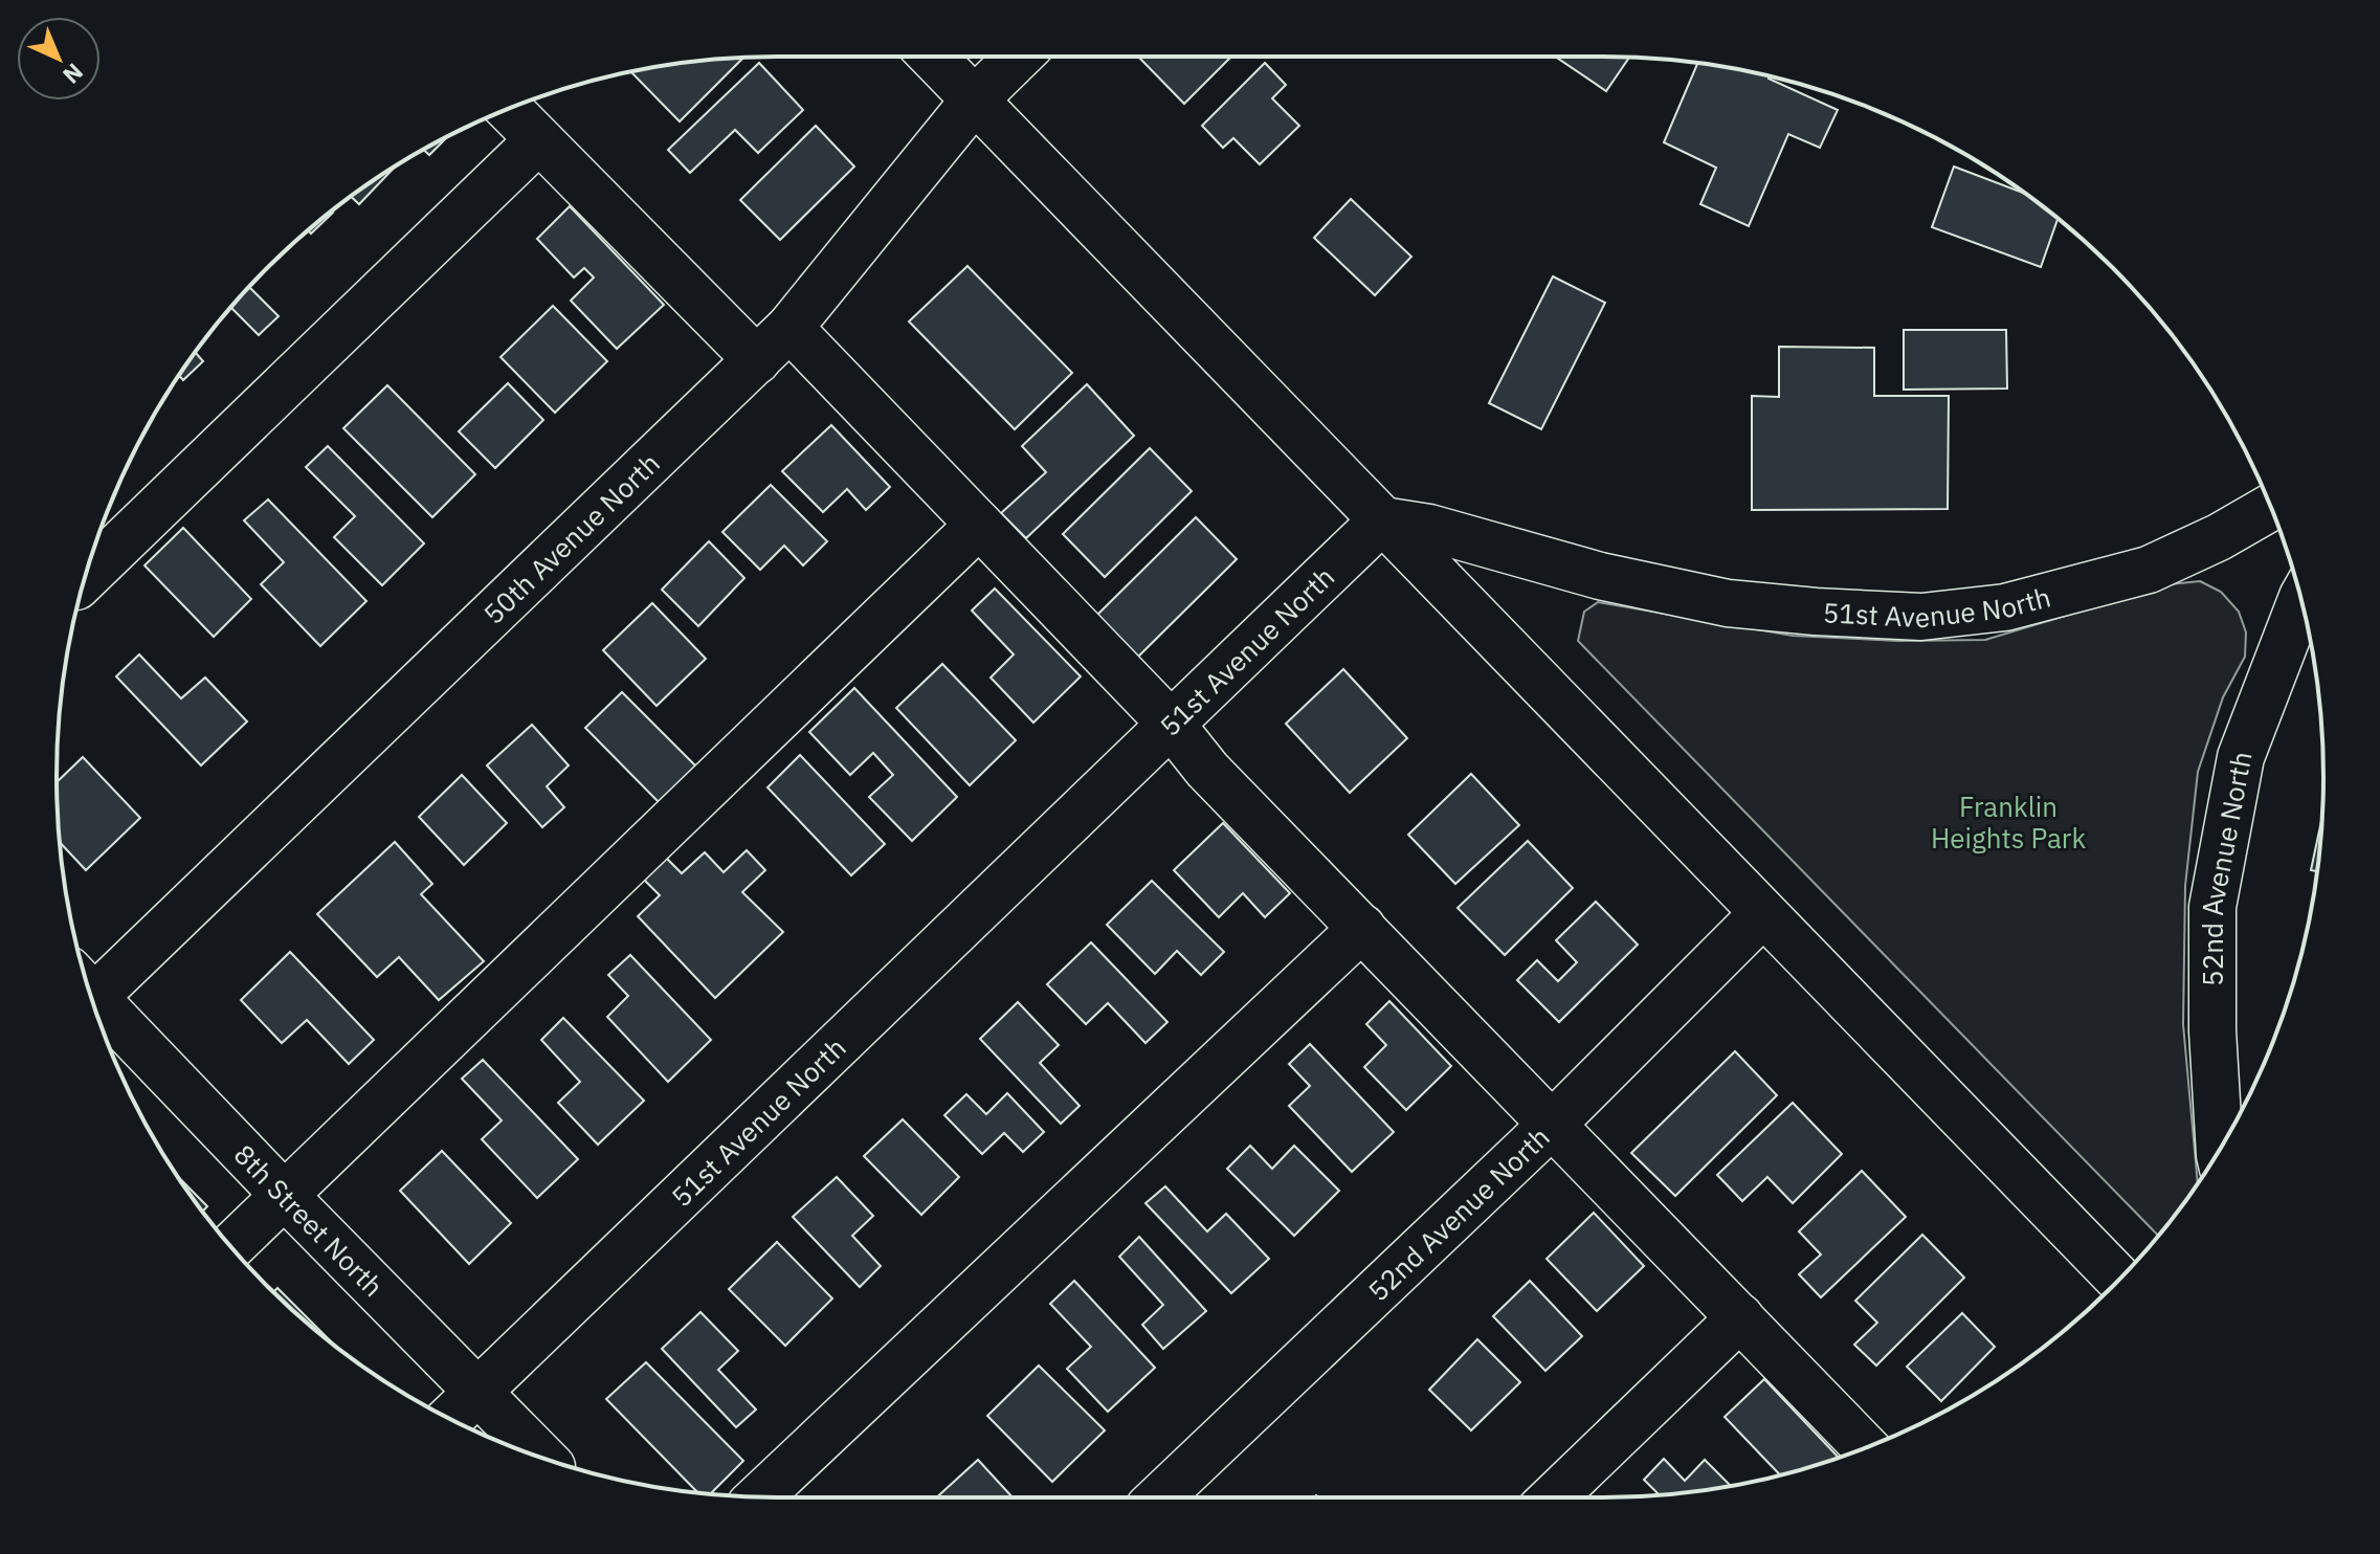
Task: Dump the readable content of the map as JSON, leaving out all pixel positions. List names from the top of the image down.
{
  "streets": {
    "street": [
      "50th Avenue North",
      "51st Avenue North",
      "52nd Avenue North",
      "8th Street North"
    ]
  },
  "crossings": [
    ["51st Avenue North", "8th Street North"]
  ],
  "parks": ["Franklin Heights Park"],
  "north": "bottom right"
}
